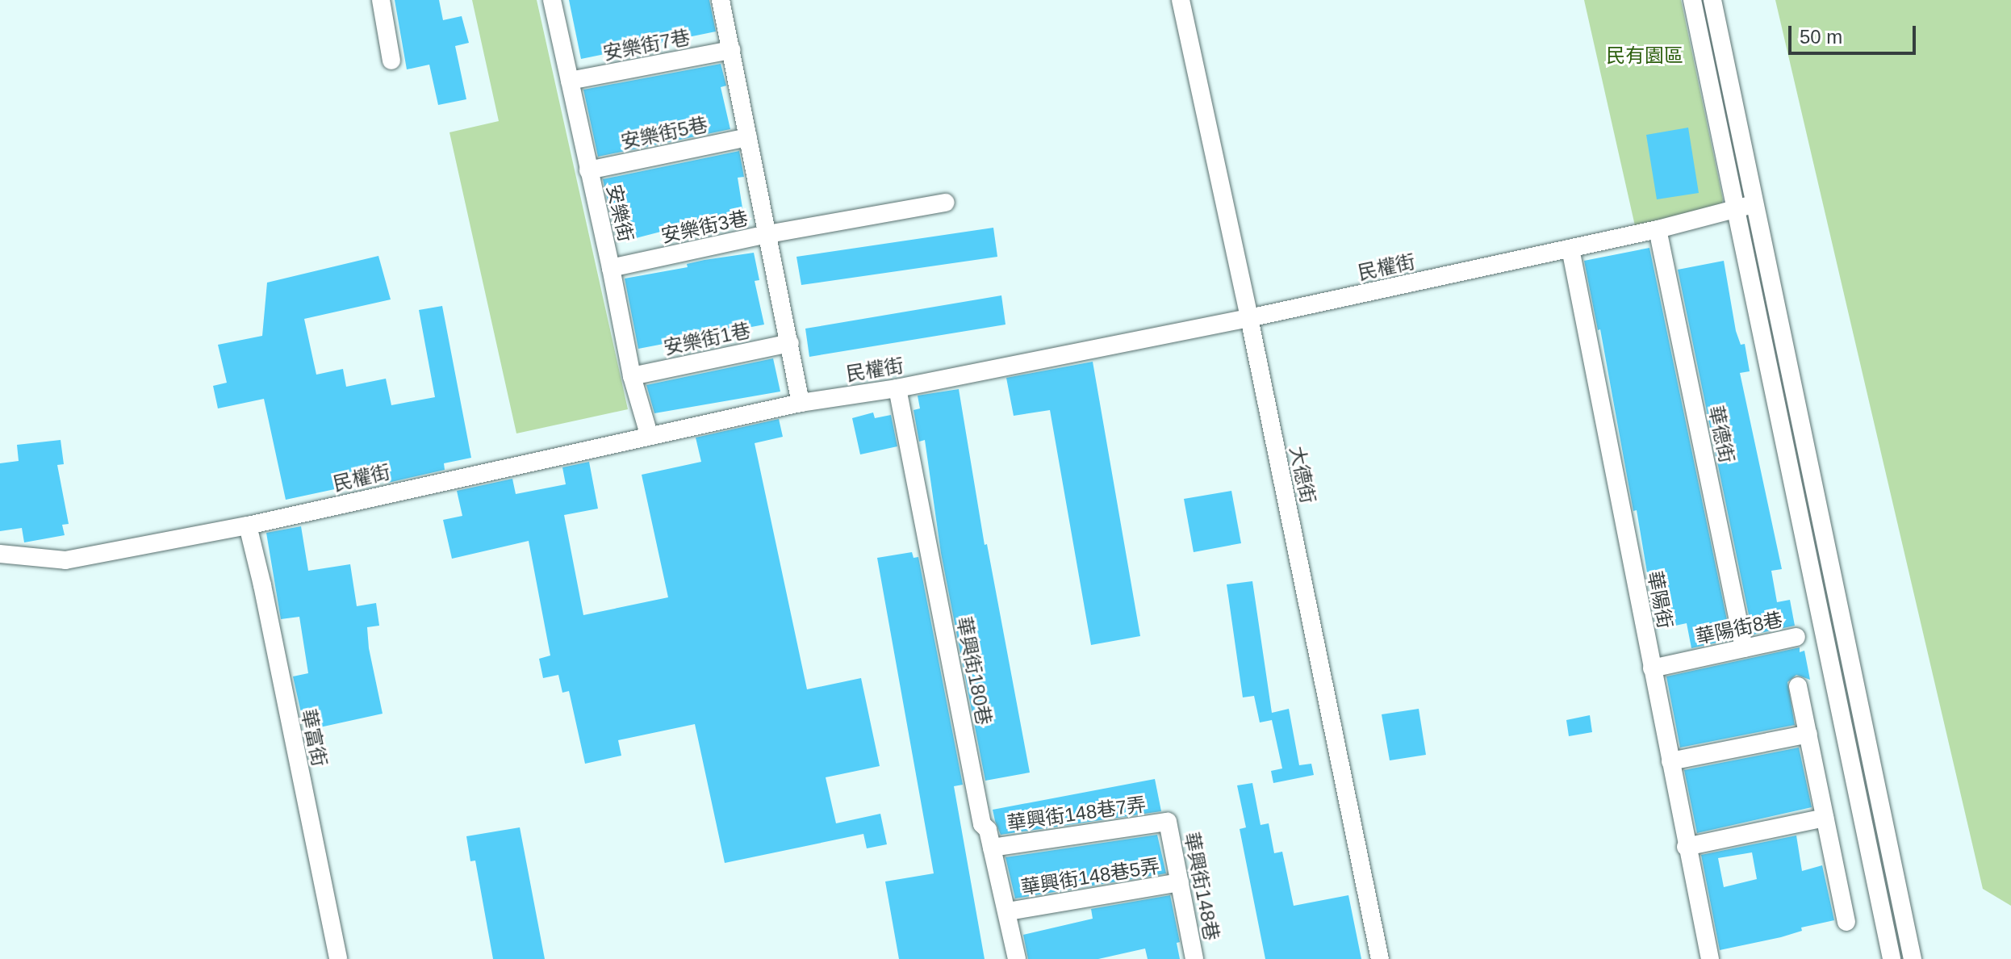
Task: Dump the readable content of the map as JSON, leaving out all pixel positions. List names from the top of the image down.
{
  "streets": {
    "street": [
      "安樂街7巷",
      "安樂街5巷",
      "安樂街",
      "安樂街3巷",
      "民權街",
      "安樂街1巷",
      "華德街",
      "大德街",
      "華陽街",
      "華陽街8巷",
      "華興街180巷",
      "華富街",
      "華興街148巷7弄",
      "華興街148巷5弄",
      "華興街148巷"
    ]
  },
  "crossings": [
    ["安樂街7巷", "安樂街"],
    ["安樂街5巷", "安樂街"],
    ["安樂街", "安樂街3巷"],
    ["安樂街", "民權街"],
    ["安樂街", "安樂街1巷"],
    ["民權街", "華德街"],
    ["民權街", "大德街"],
    ["民權街", "華陽街"],
    ["民權街", "華興街180巷"],
    ["民權街", "華富街"],
    ["華德街", "華陽街8巷"],
    ["華陽街", "華陽街8巷"],
    ["華興街180巷", "華興街148巷7弄"],
    ["華興街180巷", "華興街148巷5弄"],
    ["華興街148巷7弄", "華興街148巷"],
    ["華興街148巷5弄", "華興街148巷"]
  ],
  "parks": ["民有園區"],
  "scale_bar": "50 m"
}
